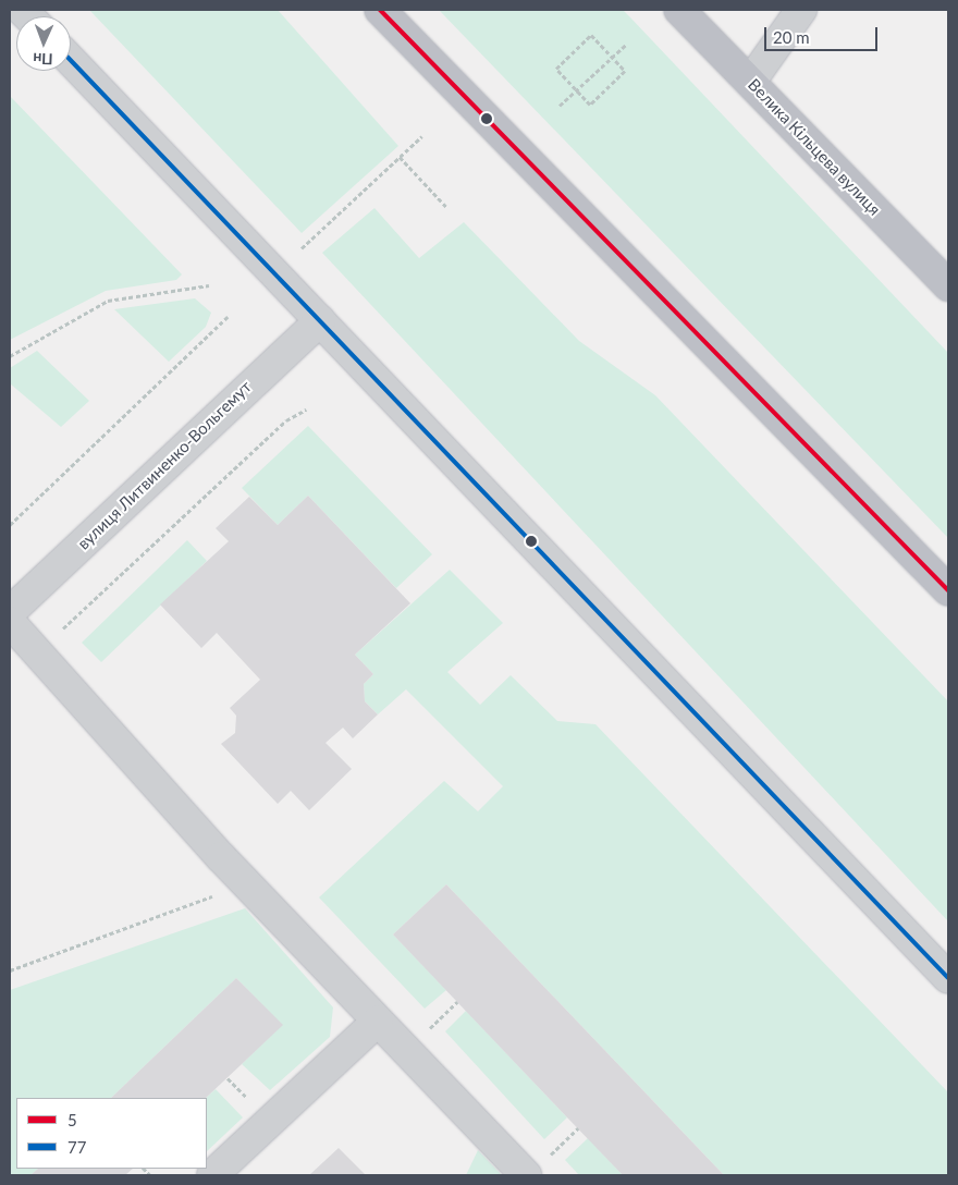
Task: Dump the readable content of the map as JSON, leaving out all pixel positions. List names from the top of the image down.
{
  "streets": {
    "highway": ["Велика Кільцева вулиця"],
    "street": ["вулиця Литвиненко-Вольгемут"]
  },
  "lines": ["transit line 5", "transit line 77"],
  "legend": ["5", "77"],
  "scale_bar": "20 m",
  "north": "bottom"
}
